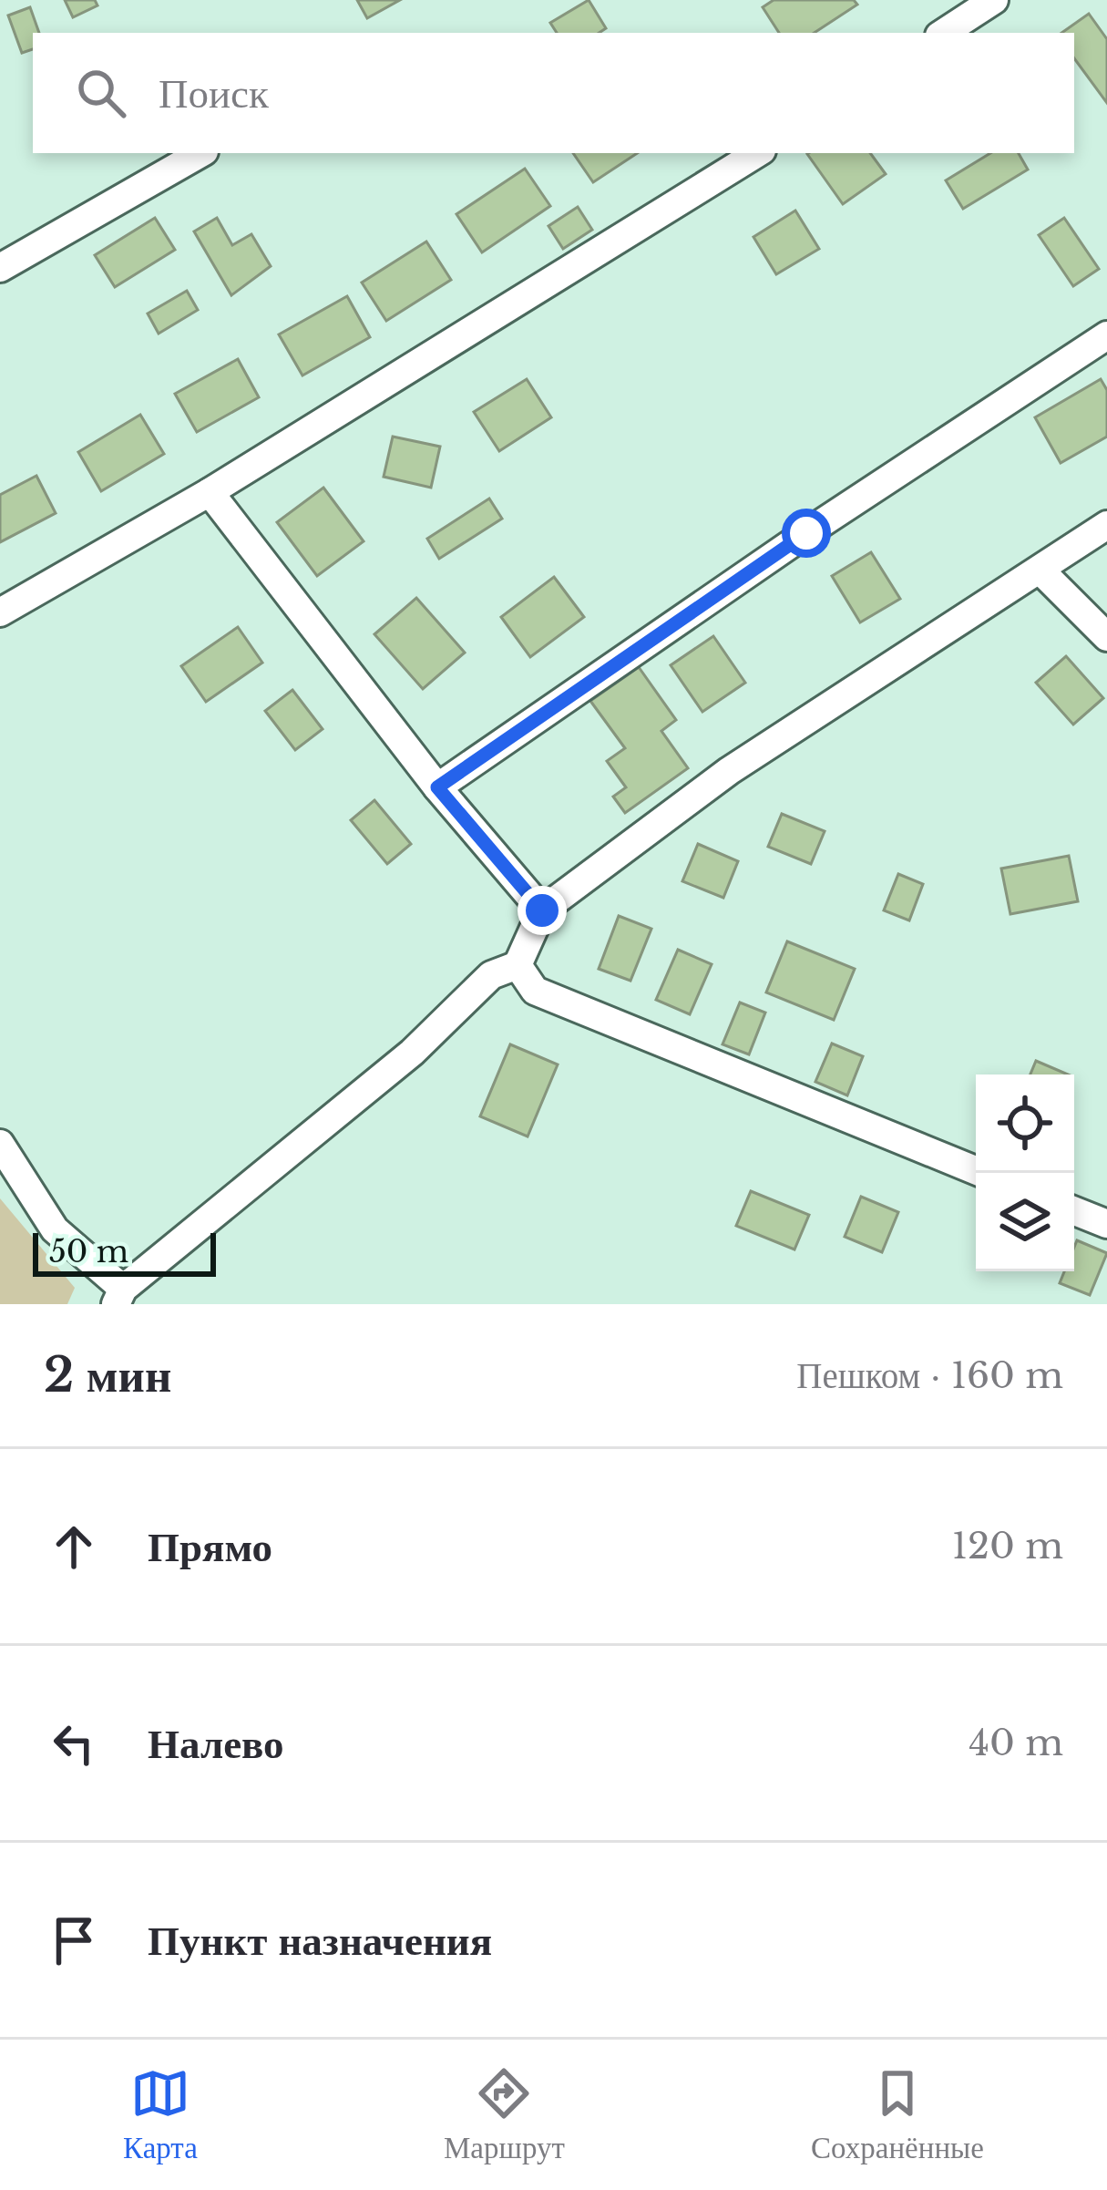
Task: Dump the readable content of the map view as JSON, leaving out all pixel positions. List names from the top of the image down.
{
  "scale_bar": "50 m",
  "page": {
    "search": "Поиск",
    "scale": "50 m",
    "heading": ["2 мин", "Пешком · 160 m"],
    "list": [
      ["Прямо", "120 m"],
      ["Налево", "40 m"],
      "Пункт назначения"
    ],
    "nav": ["Карта", "Маршрут", "Сохранённые"]
  }
}
